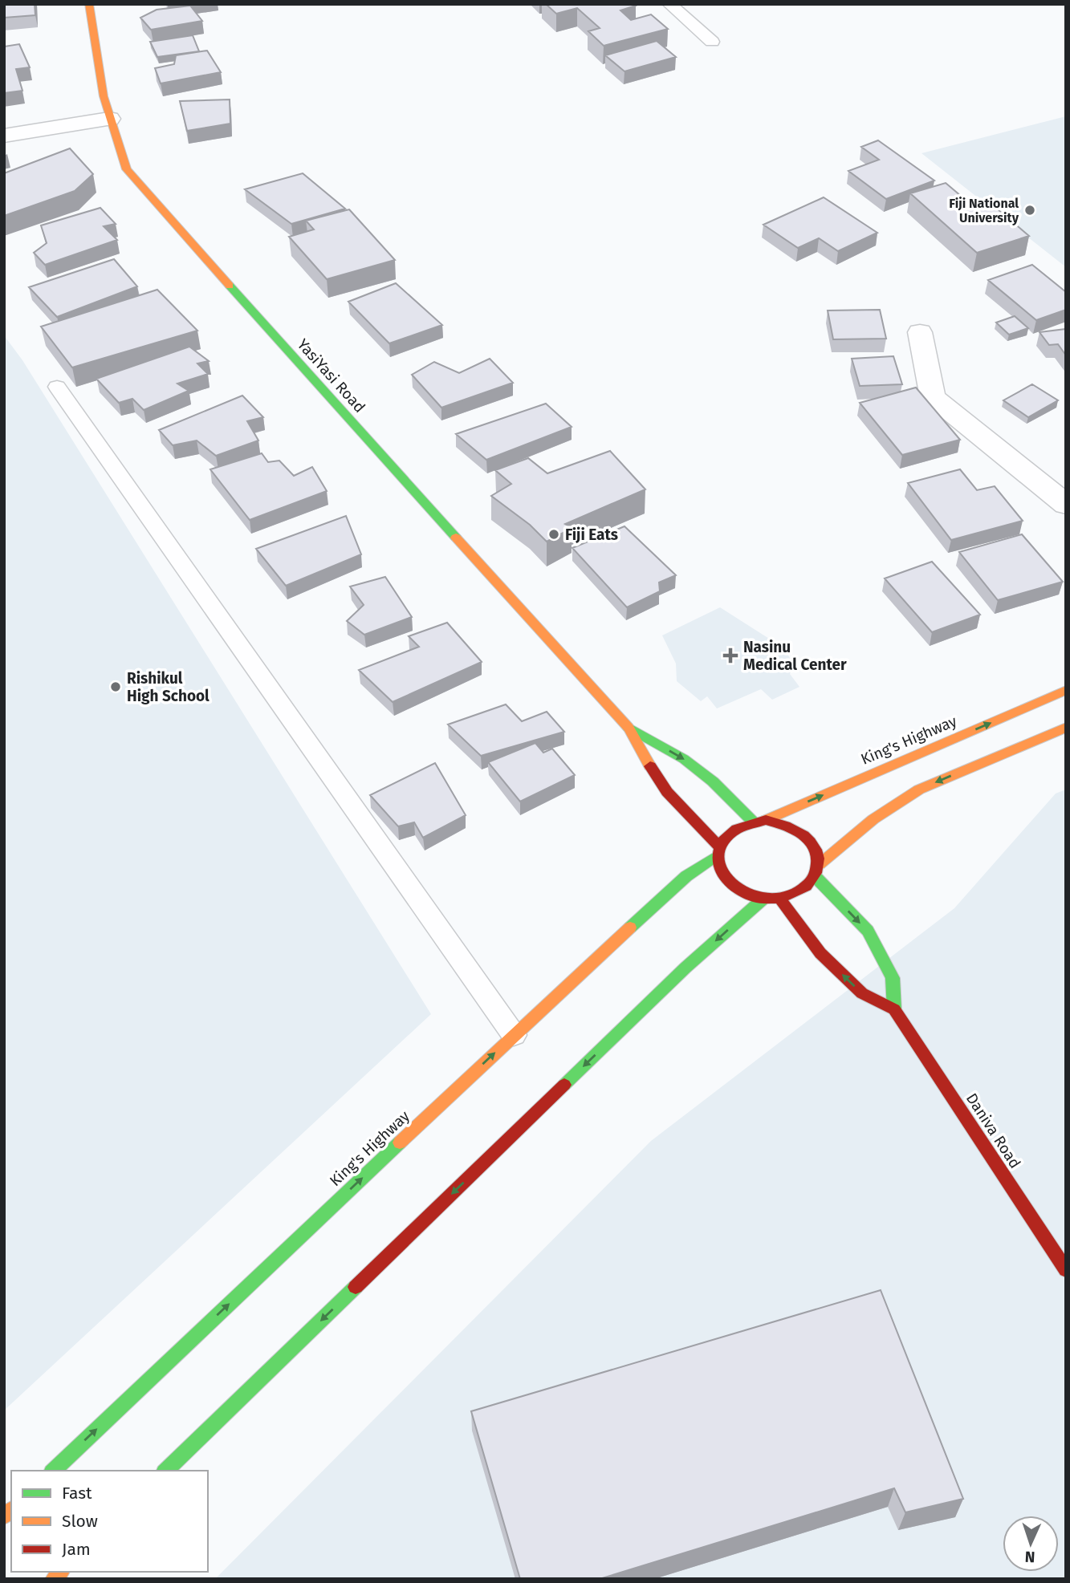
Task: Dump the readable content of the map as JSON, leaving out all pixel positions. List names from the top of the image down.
{
  "streets": {
    "main road": ["YasiYasi Road", "King's Highway", "Daniva Road"]
  },
  "crossings": [
    ["YasiYasi Road", "King's Highway"]
  ],
  "places": {
    "other": ["Fiji National University", "Fiji Eats", "Rishikul High School"],
    "health": ["Nasinu Medical Center"]
  },
  "legend": ["Fast", "Slow", "Jam"],
  "north": "bottom"
}
